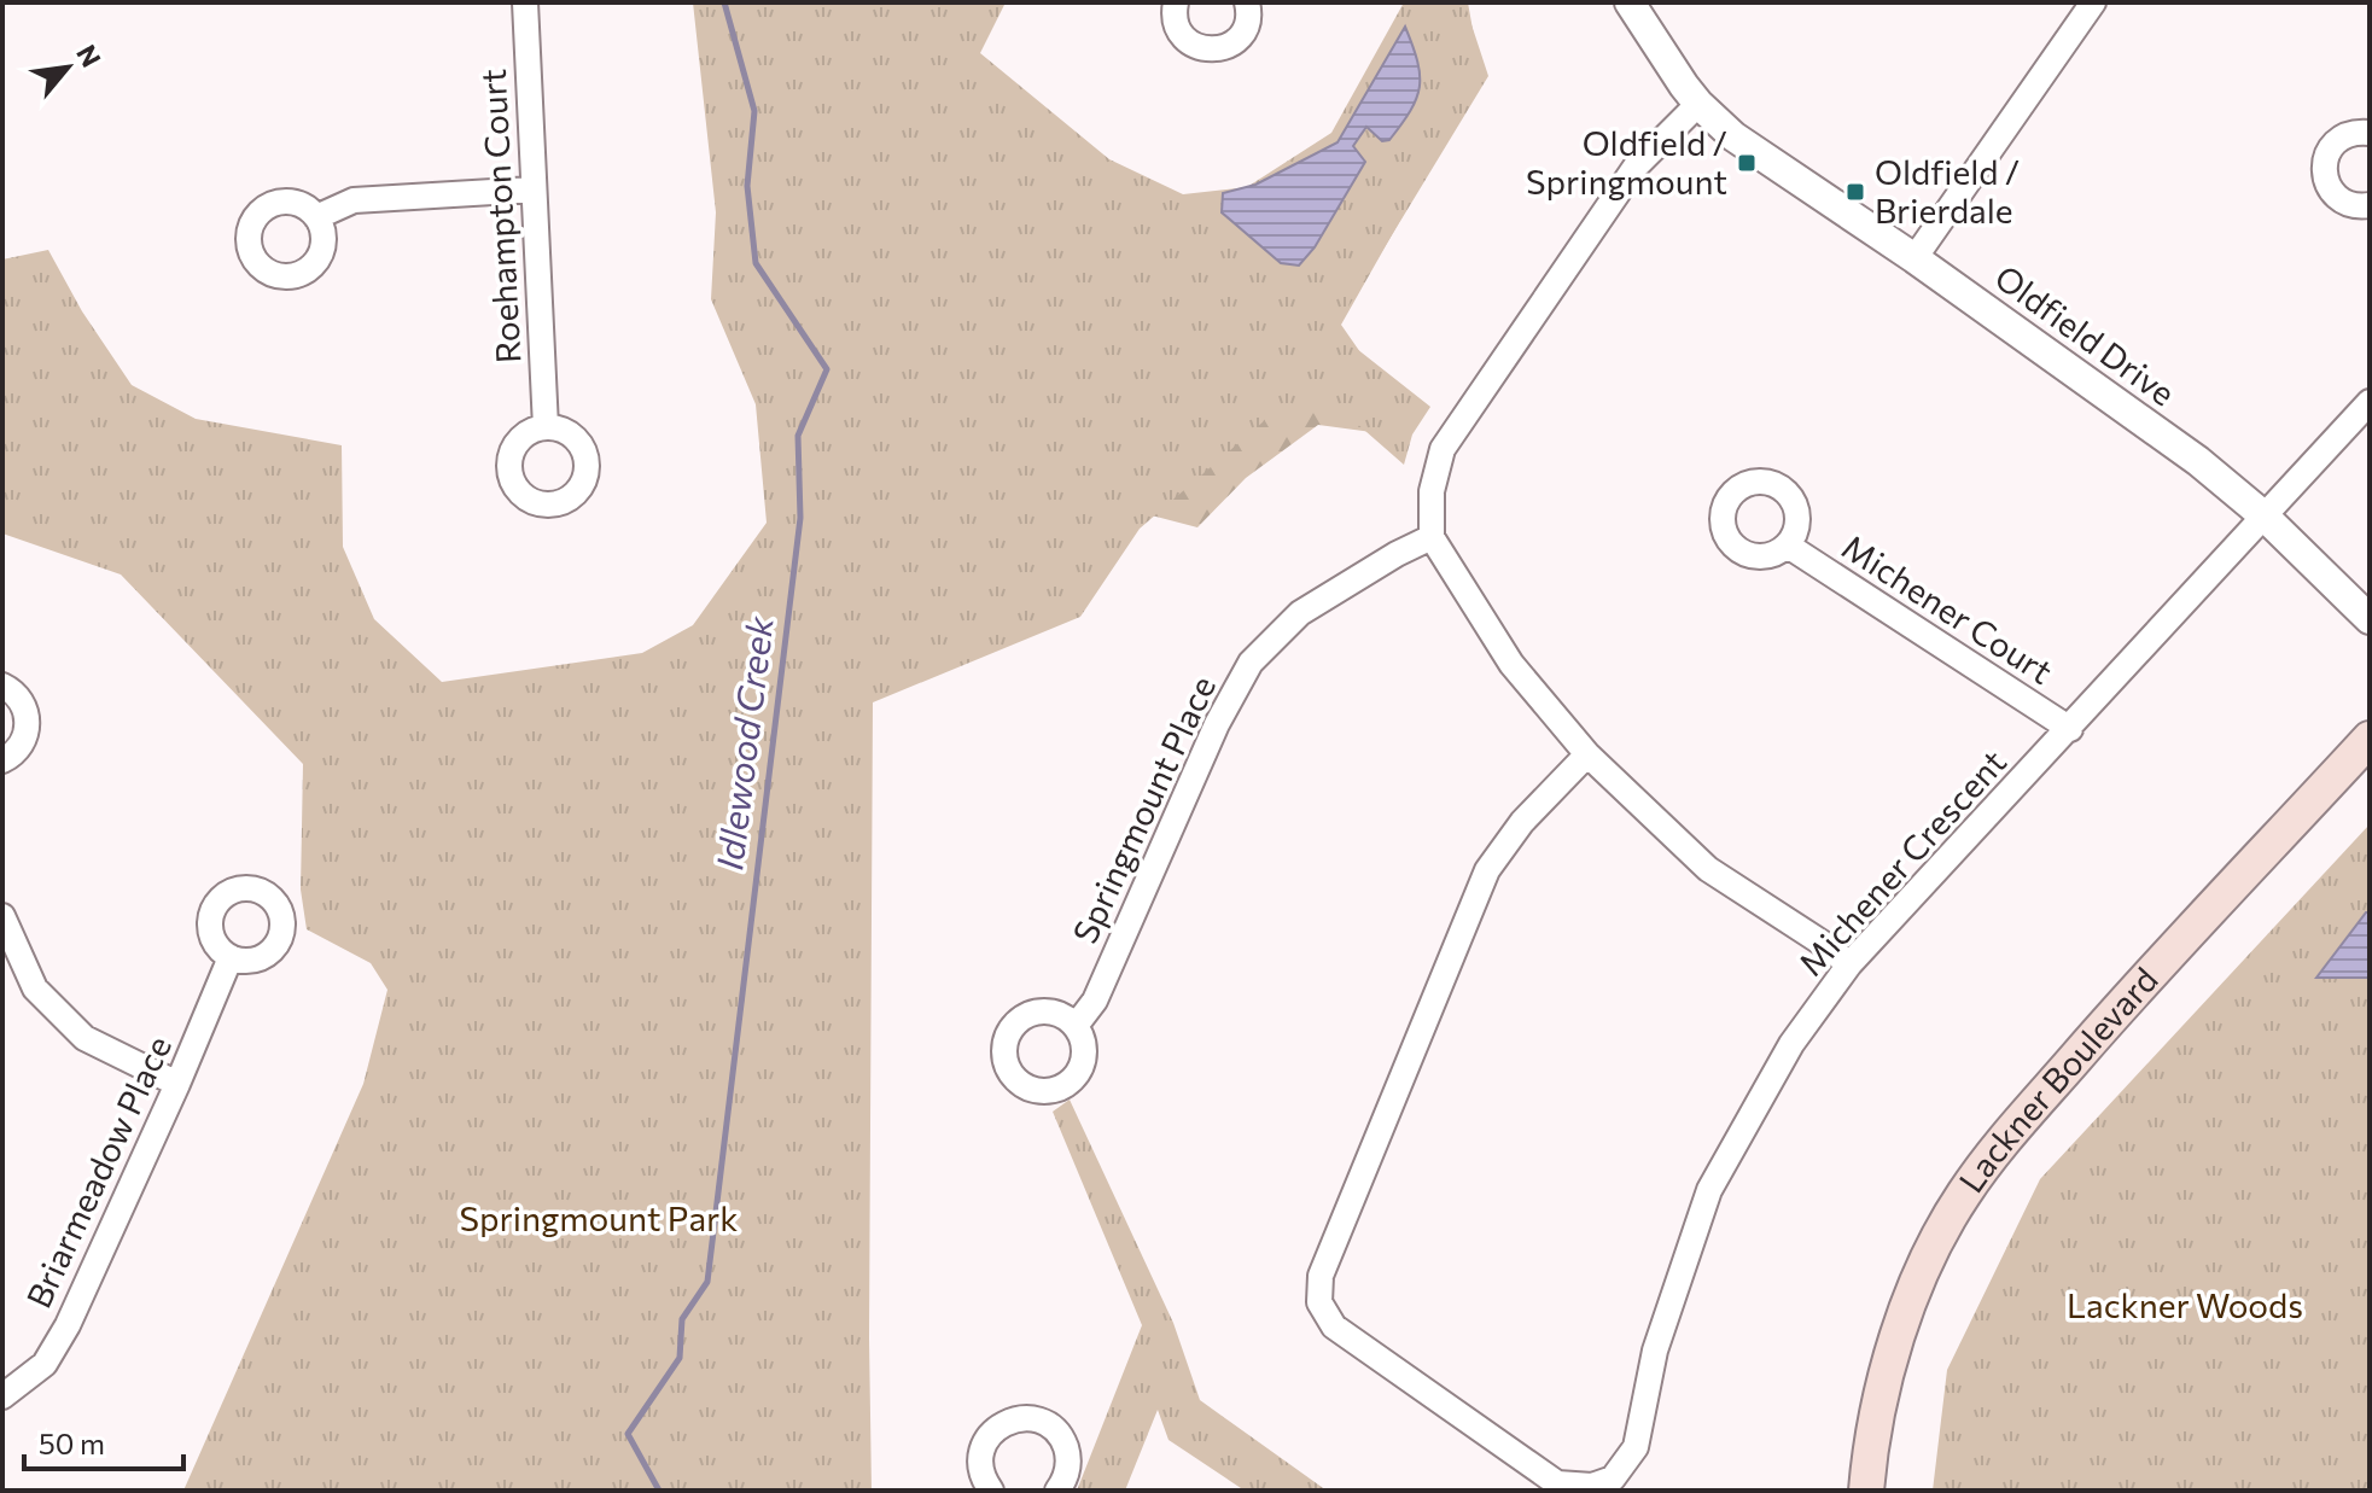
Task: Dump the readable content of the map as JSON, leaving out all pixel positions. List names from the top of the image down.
{
  "streets": {
    "main road": ["Lackner Boulevard"],
    "street": [
      "Roehampton Court",
      "Oldfield Drive",
      "Michener Court",
      "Springmount Place",
      "Michener Crescent",
      "Briarmeadow Place"
    ]
  },
  "crossings": [
    ["Oldfield Drive", "Michener Crescent"],
    ["Michener Court", "Michener Crescent"]
  ],
  "water": ["Idlewood Creek"],
  "parks": ["Springmount Park", "Lackner Woods"],
  "places": {
    "transit": ["Oldfield / Springmount", "Oldfield / Brierdale"]
  },
  "scale_bar": "50 m",
  "north": "top right"
}
